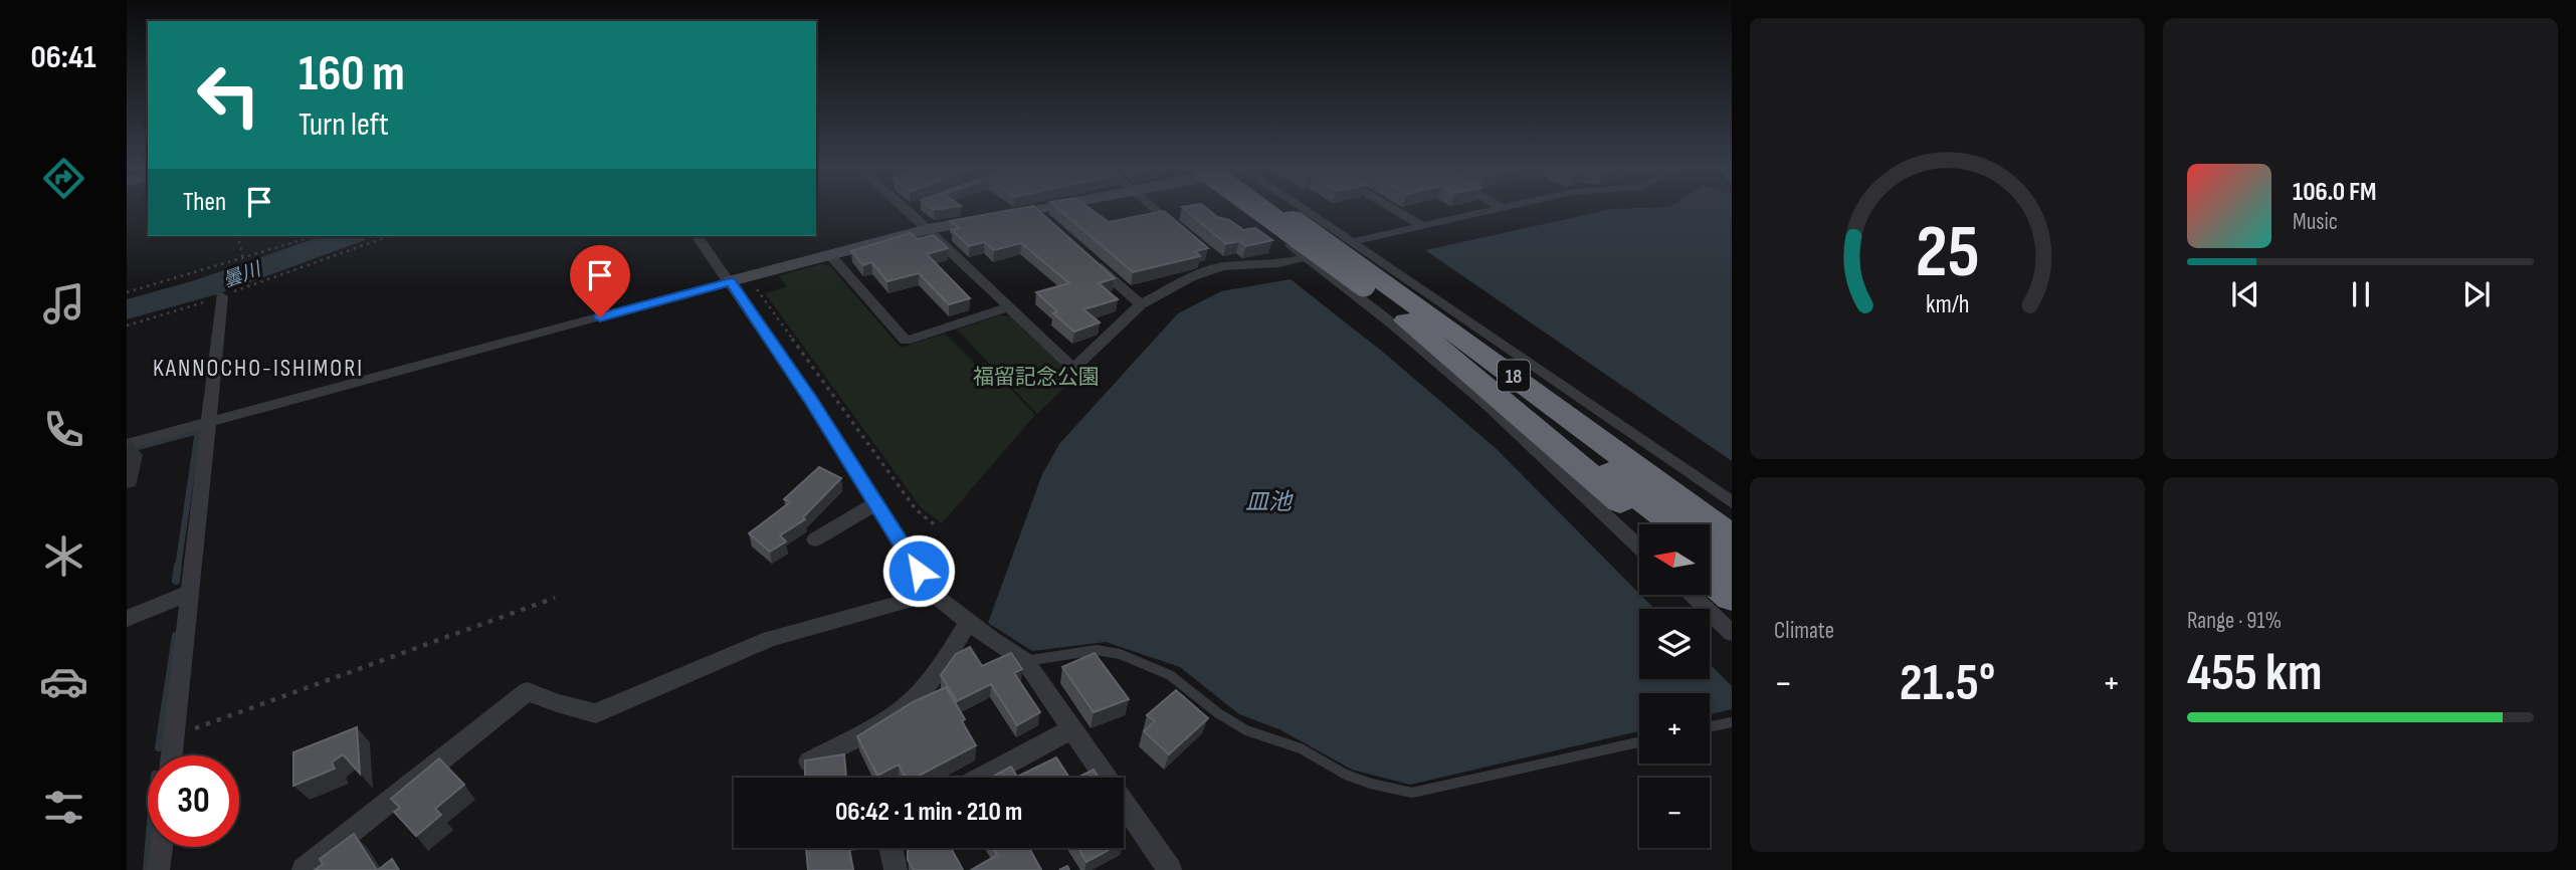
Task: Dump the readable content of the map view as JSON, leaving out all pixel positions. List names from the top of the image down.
{
  "streets": {
    "highway": ["18"]
  },
  "districts": ["KANNOCHO-ISHIMORI"],
  "water": ["曇川", "皿池"],
  "parks": ["福留記念公園"],
  "north": "left",
  "page": {
    "tabs": "06:41",
    "turn": ["160 m", "Turn left"],
    "song": ["106.0 FM", "Music"],
    "then": "Then",
    "tile": [
      "Climate",
      ["Range · 91%", "455 km"]
    ],
    "map_buttons": ["+", "−"],
    "heat": ["−", "21.5°", "+"],
    "limit": "30",
    "trip": "06:42 · 1 min · 210 m",
    "gauge": ["25", "km/h"]
  }
}
